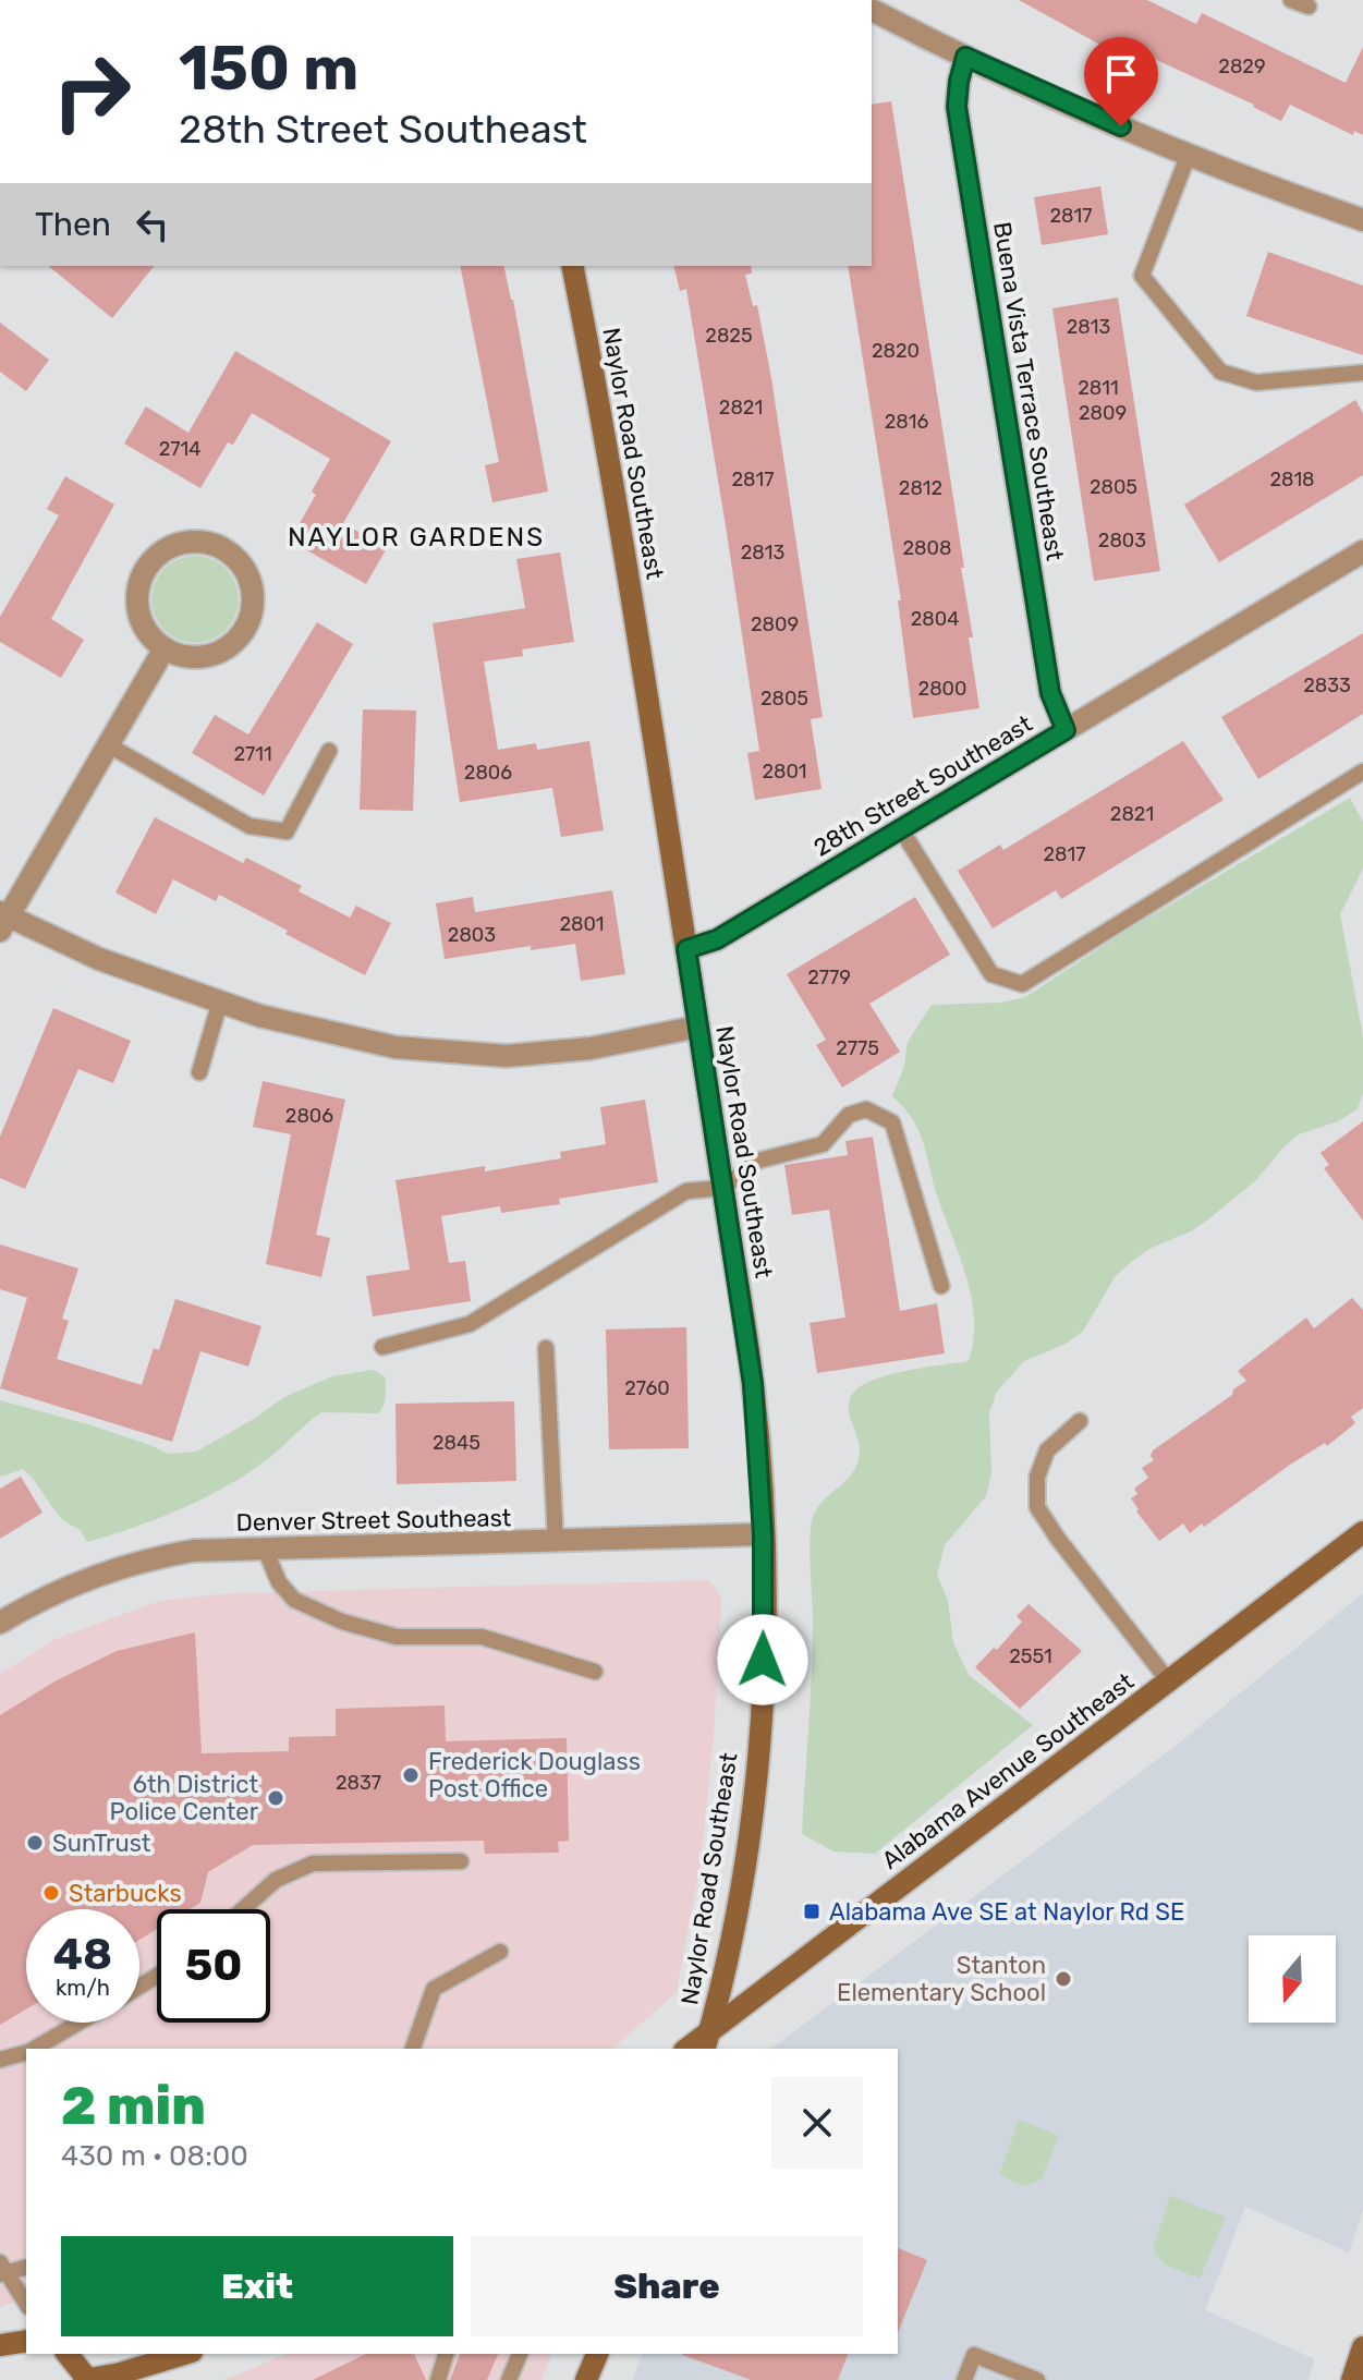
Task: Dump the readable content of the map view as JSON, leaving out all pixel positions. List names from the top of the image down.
{
  "streets": {
    "main road": ["Naylor Road Southeast", "Alabama Avenue Southeast"],
    "street": ["Buena Vista Terrace Southeast", "28th Street Southeast", "Denver Street Southeast"]
  },
  "crossings": [
    ["Buena Vista Terrace Southeast", "28th Street Southeast"],
    ["Naylor Road Southeast", "28th Street Southeast"],
    ["Naylor Road Southeast", "Denver Street Southeast"],
    ["Naylor Road Southeast", "Alabama Avenue Southeast"]
  ],
  "districts": ["NAYLOR GARDENS"],
  "places": {
    "other": [
      "Frederick Douglass Post Office",
      "6th District Police Center",
      "SunTrust",
      "Starbucks",
      "Stanton Elementary School"
    ],
    "transit": ["Alabama Ave SE at Naylor Rd SE"]
  },
  "house_numbers": [
    "2829",
    "2817",
    "2813",
    "2825",
    "2820",
    "2811",
    "2821",
    "2809",
    "2816",
    "2714",
    "2817",
    "2818",
    "2805",
    "2812",
    "2803",
    "2808",
    "2813",
    "2804",
    "2809",
    "2833",
    "2800",
    "2805",
    "2711",
    "2801",
    "2806",
    "2821",
    "2817",
    "2801",
    "2803",
    "2779",
    "2775",
    "2806",
    "2760",
    "2845",
    "2551",
    "2837"
  ],
  "north": "bottom",
  "page": {
    "turn": ["150 m", "28th Street Southeast"],
    "then": "Then",
    "speed": "48 km/h",
    "limit": "50",
    "heading": ["2 min", "430 m · 08:00"],
    "buttons": ["Exit", "Share"]
  }
}
